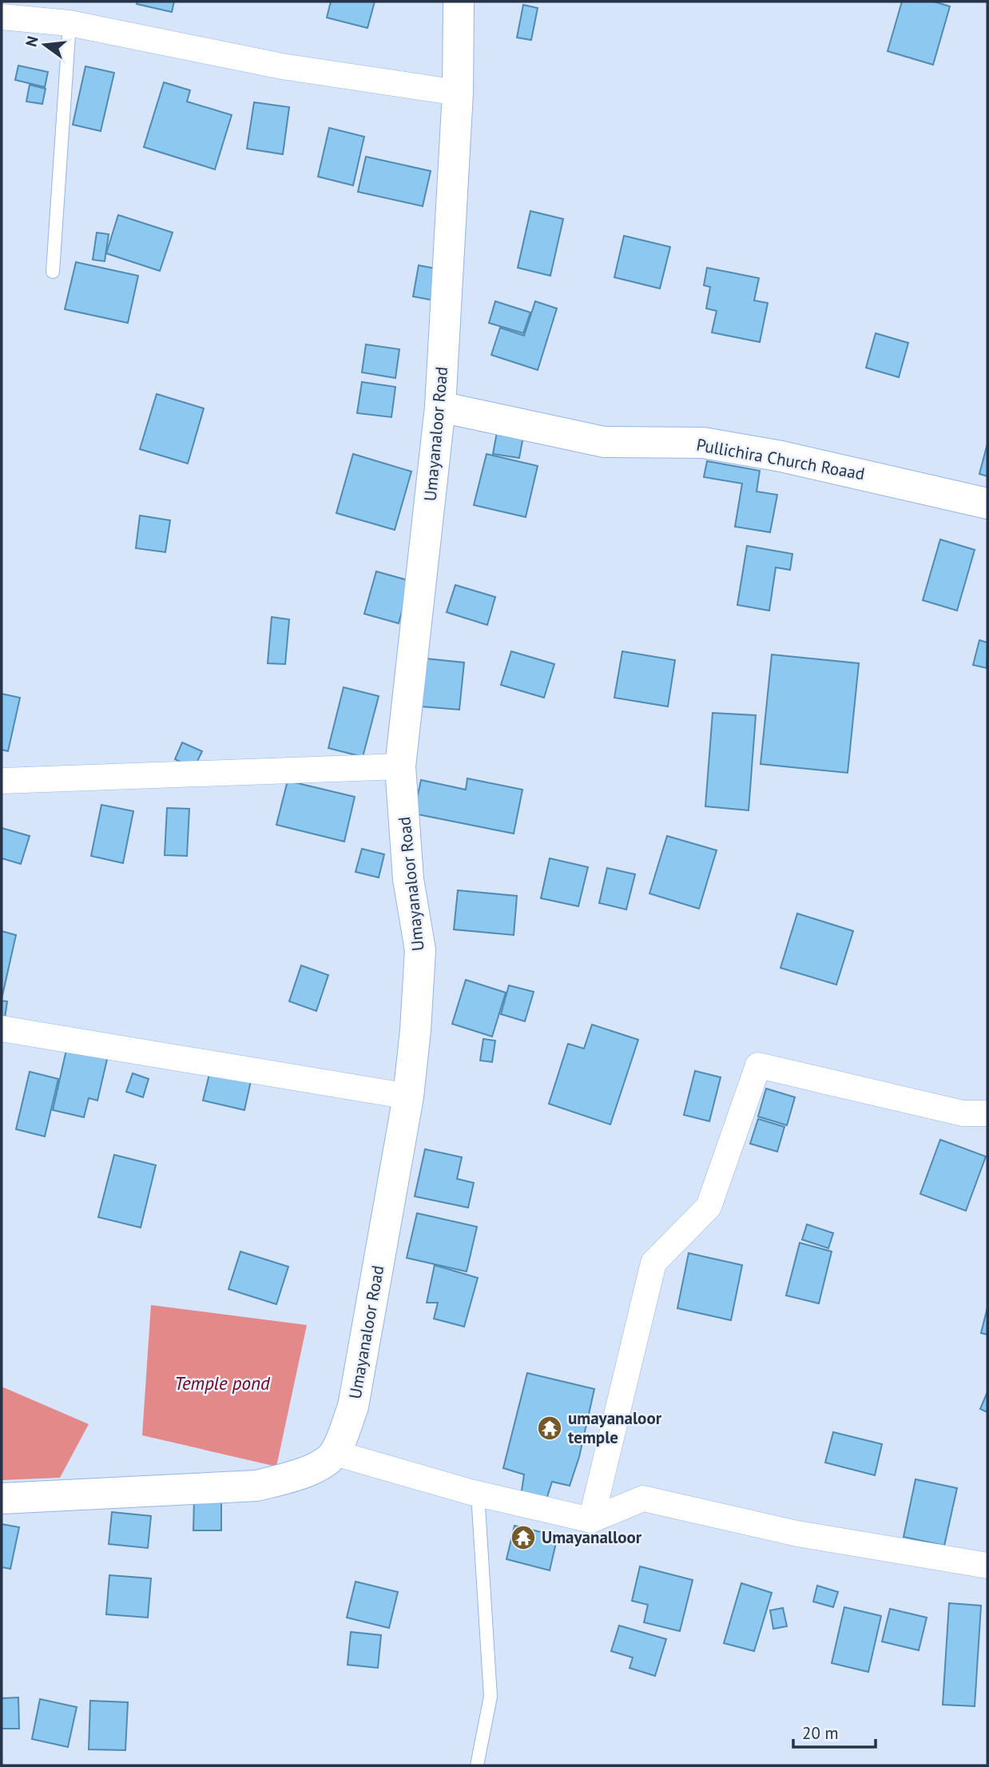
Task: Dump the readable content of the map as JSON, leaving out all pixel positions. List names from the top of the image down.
{
  "streets": {
    "main road": ["Umayanaloor Road", "Pullichira Church Roaad"]
  },
  "crossings": [
    ["Umayanaloor Road", "Pullichira Church Roaad"]
  ],
  "water": ["Temple pond"],
  "places": {
    "temple": ["umayanaloor temple", "Umayanalloor"]
  },
  "scale_bar": "20 m",
  "north": "left"
}
